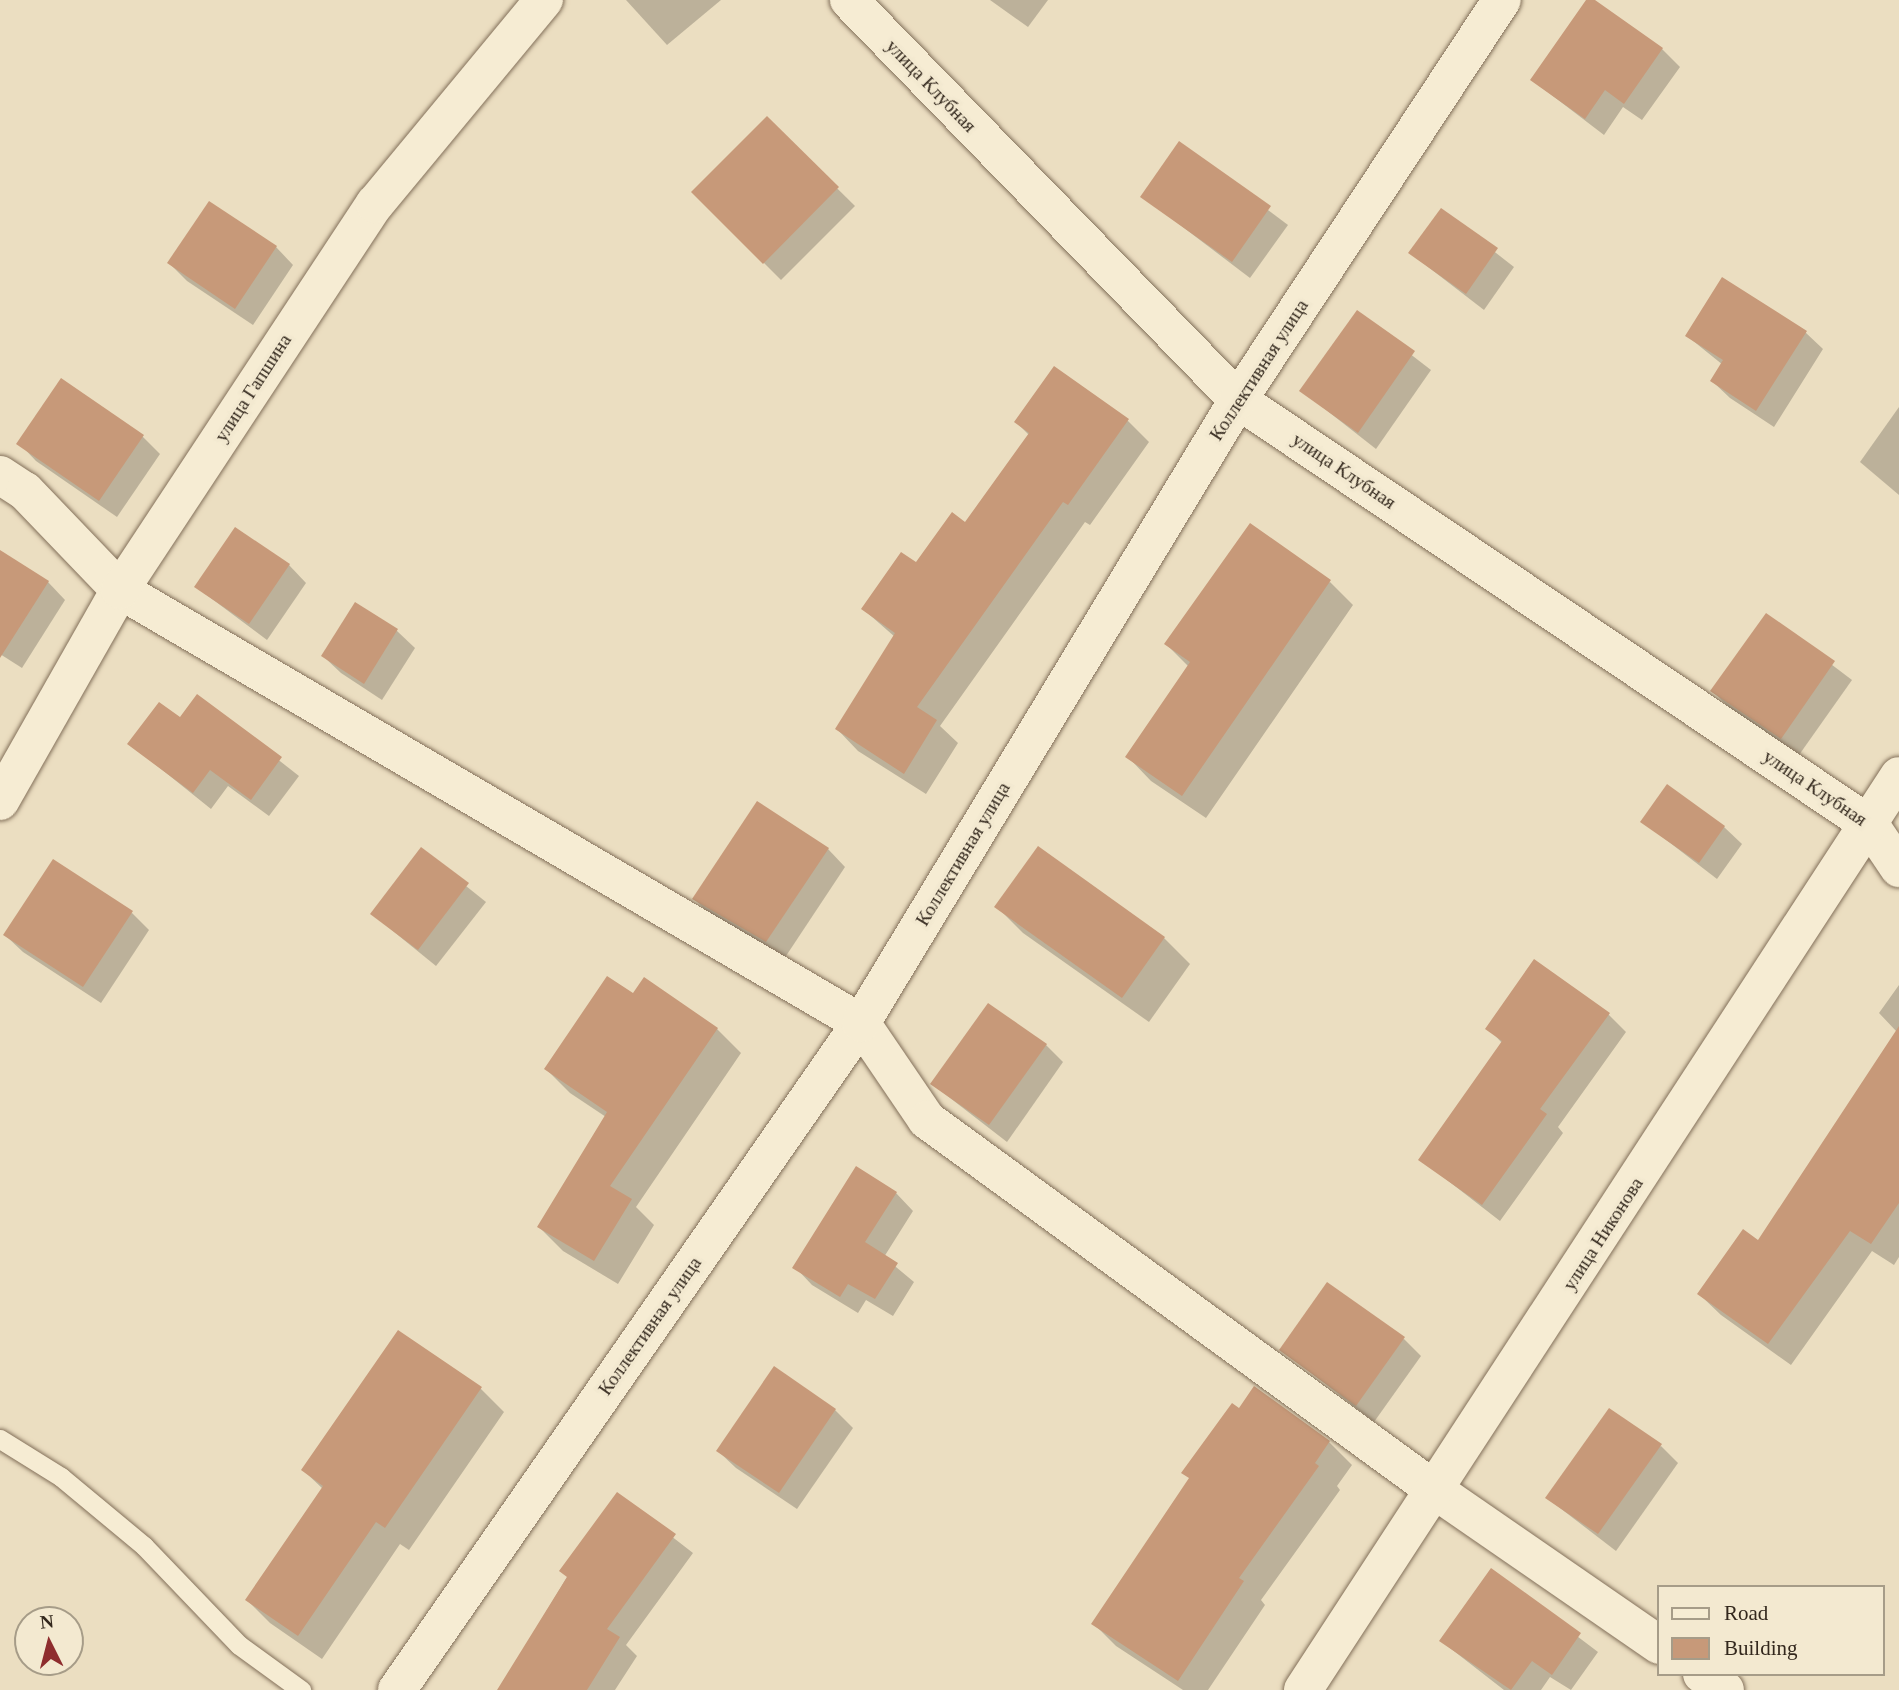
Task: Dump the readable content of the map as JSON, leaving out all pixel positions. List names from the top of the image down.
{
  "streets": {
    "street": [
      "улица Клубная",
      "Коллективная улица",
      "улица Гапшина",
      "улица Никонова"
    ]
  },
  "crossings": [
    ["улица Клубная", "Коллективная улица"],
    ["улица Клубная", "улица Никонова"]
  ],
  "legend": ["Road", "Building"],
  "north": "top"
}
